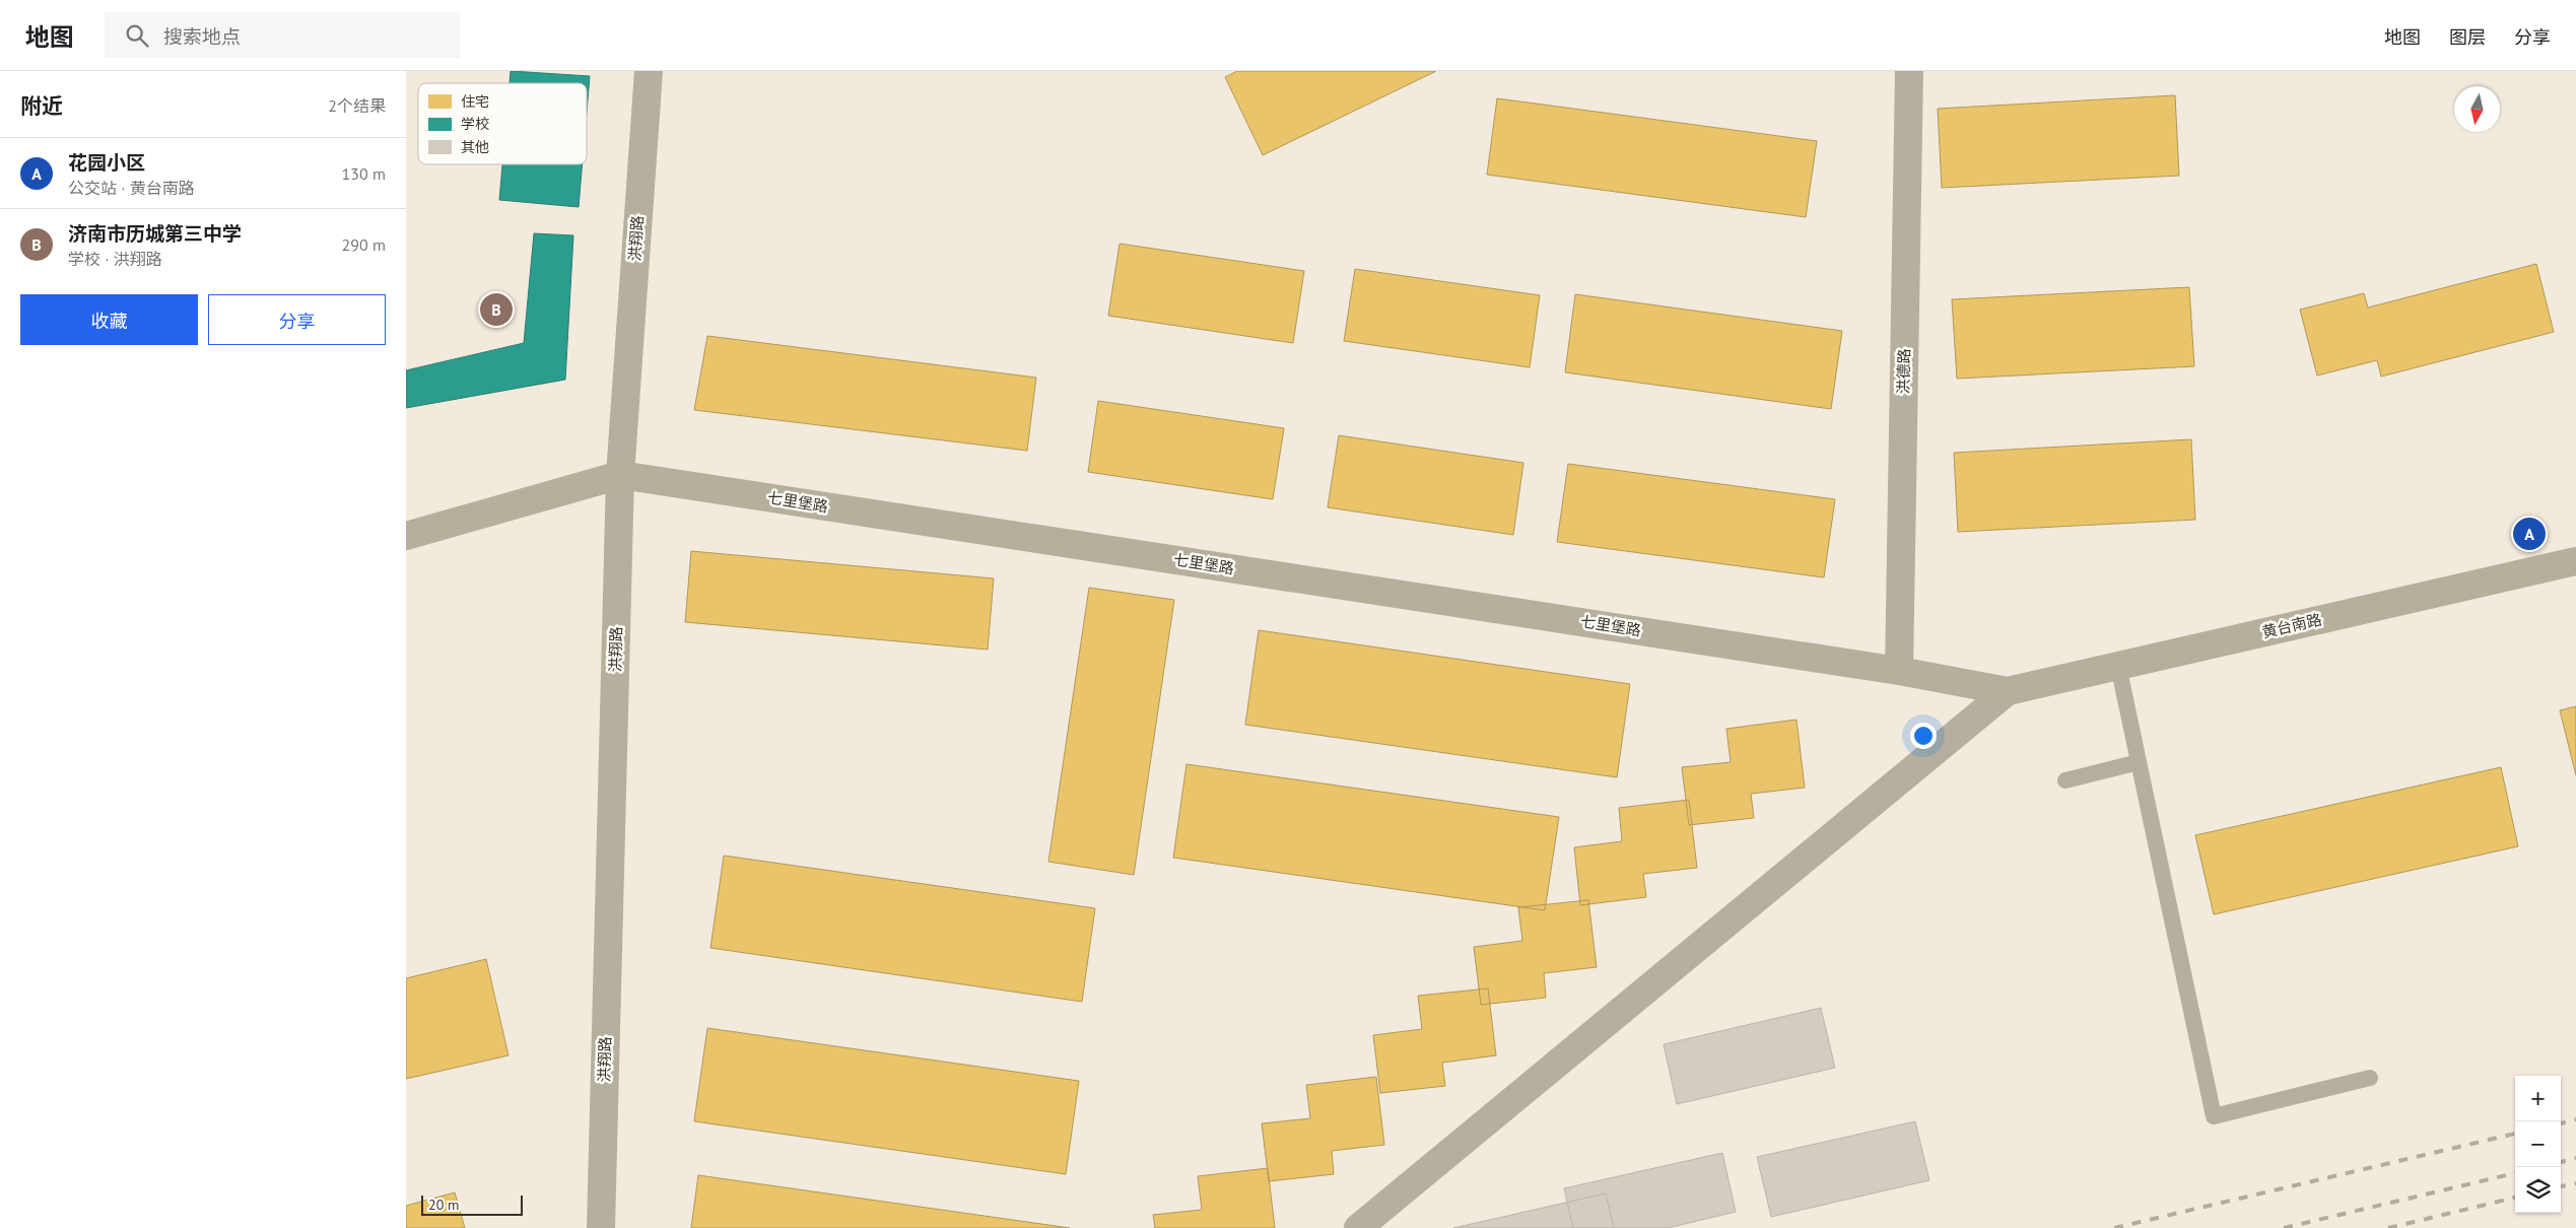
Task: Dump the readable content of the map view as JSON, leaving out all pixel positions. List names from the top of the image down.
{
  "streets": {
    "main road": ["七里堡路", "黄台南路"],
    "street": ["洪翔路", "洪德路"]
  },
  "crossings": [
    ["洪翔路", "七里堡路"],
    ["洪德路", "七里堡路"],
    ["七里堡路", "黄台南路"]
  ],
  "legend": ["住宅", "学校", "其他"],
  "scale_bar": "20 m",
  "north": "bottom",
  "page": {
    "header": "地图",
    "search": "搜索地点",
    "nav": ["地图", "图层", "分享"],
    "heading": ["附近", "2个结果"],
    "list": [
      {
        "mark": "A",
        "name": "花园小区",
        "note": "公交站 · 黄台南路",
        "value": "130 m"
      },
      {
        "mark": "B",
        "name": "济南市历城第三中学",
        "note": "学校 · 洪翔路",
        "value": "290 m"
      }
    ],
    "buttons": ["收藏", "分享"],
    "pins": ["B", "A"],
    "map_buttons": ["+", "−"],
    "scale": "20 m"
  }
}
